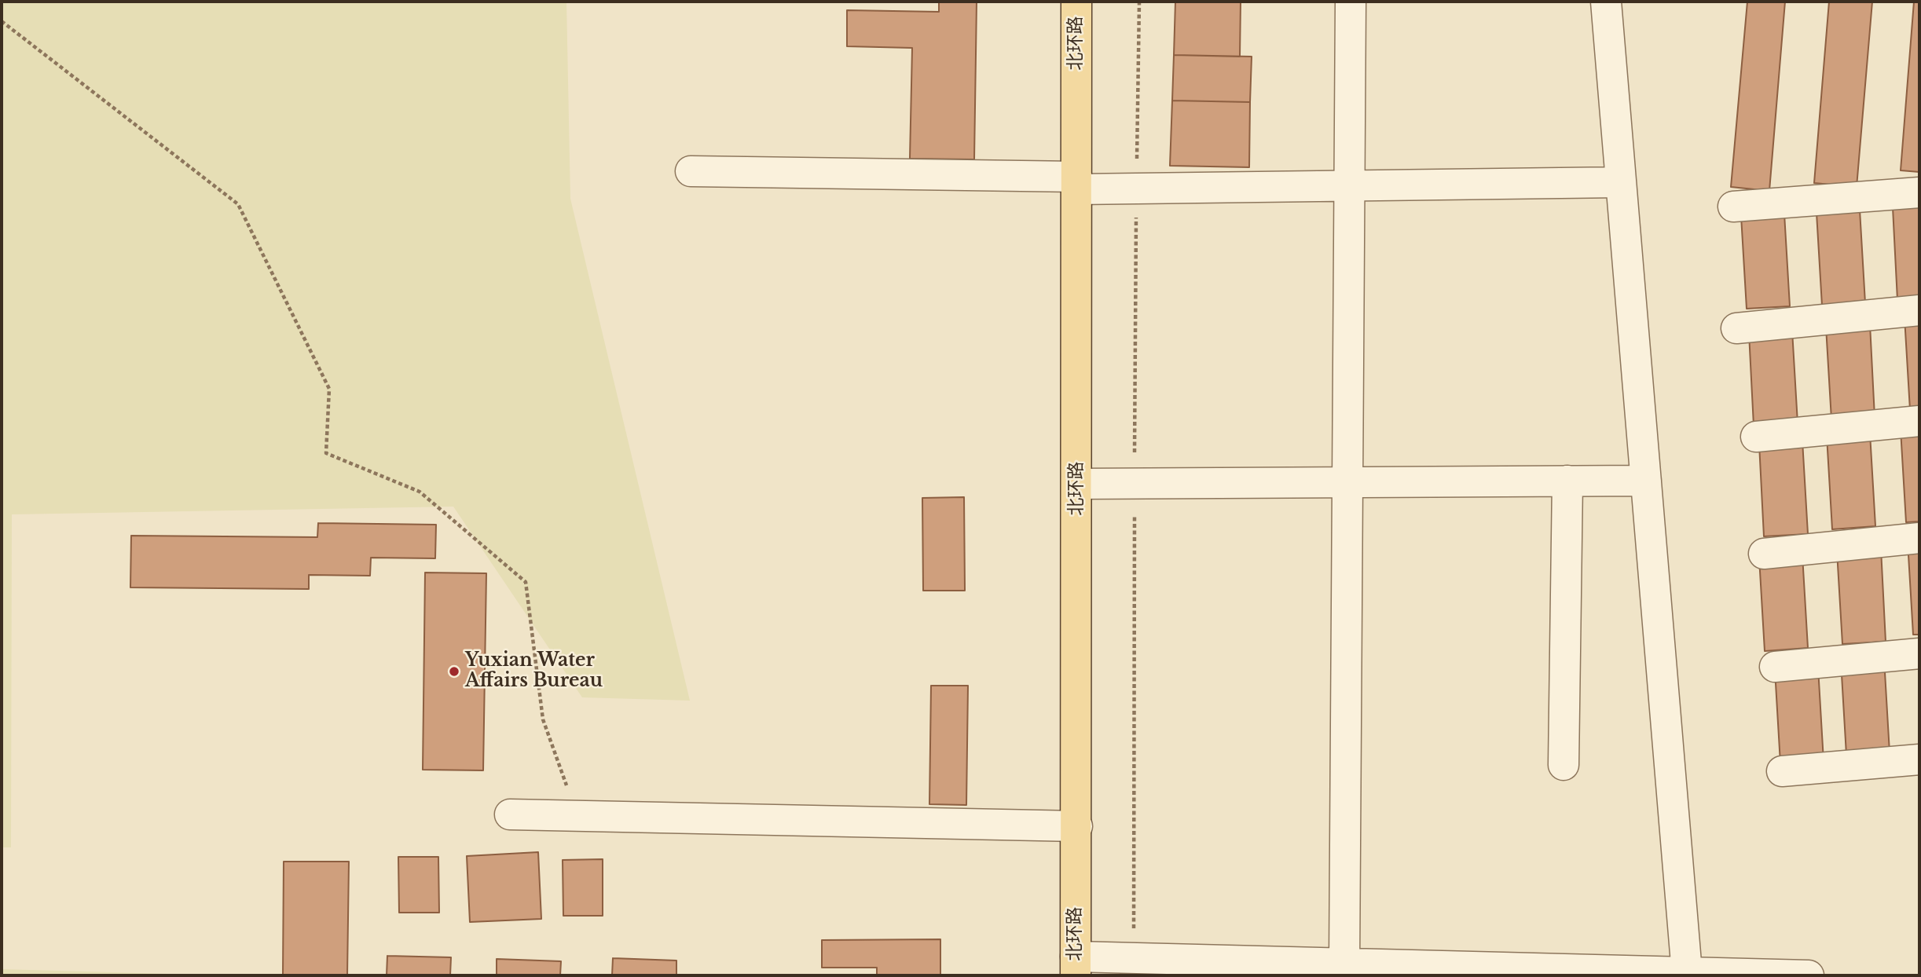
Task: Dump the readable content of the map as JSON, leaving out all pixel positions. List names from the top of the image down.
{
  "streets": {
    "main road": ["北环路"]
  },
  "places": ["Yuxian Water Affairs Bureau"]
}
